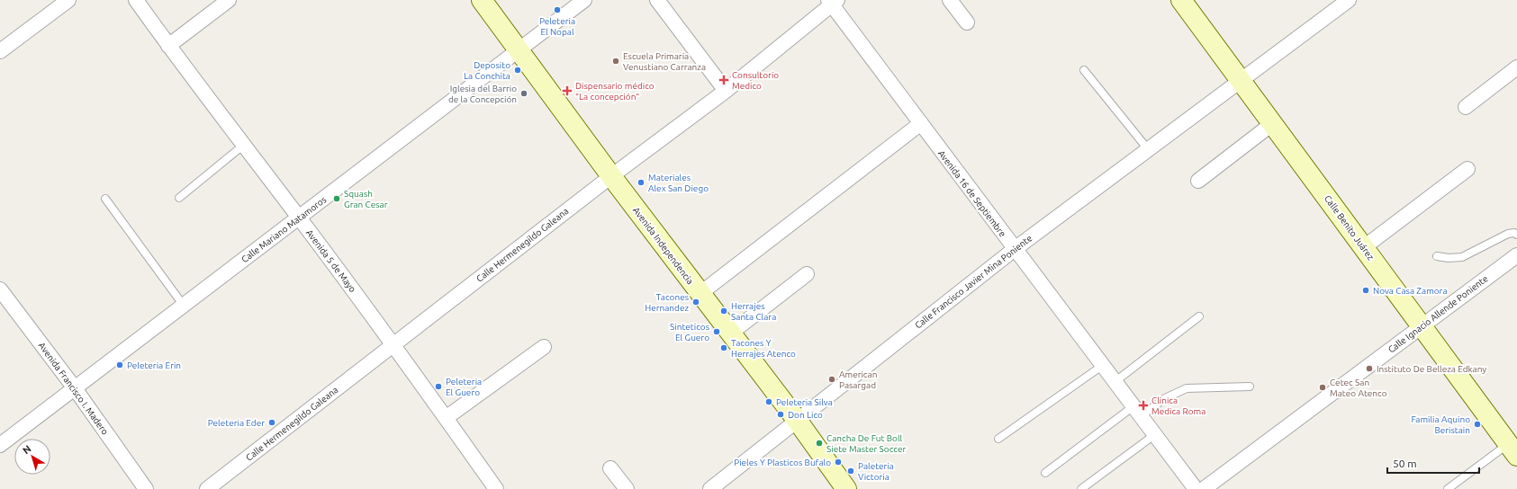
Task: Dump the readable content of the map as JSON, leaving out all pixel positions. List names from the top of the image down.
{
  "streets": {
    "main road": ["Calle Benito Juárez", "Avenida Independencia"],
    "street": [
      "Avenida 16 de Septiembre",
      "Calle Mariano Matamoros",
      "Calle Hermenegildo Galeana",
      "Avenida 5 de Mayo",
      "Calle Francisco Javier Mina Poniente",
      "Calle Ignacio Allende Poniente",
      "Avenida Francisco I. Madero"
    ]
  },
  "crossings": [
    ["Avenida 16 de Septiembre", "Calle Hermenegildo Galeana"],
    ["Avenida 16 de Septiembre", "Calle Francisco Javier Mina Poniente"],
    ["Calle Benito Juárez", "Calle Francisco Javier Mina Poniente"],
    ["Calle Benito Juárez", "Calle Ignacio Allende Poniente"],
    ["Calle Mariano Matamoros", "Avenida Independencia"],
    ["Calle Mariano Matamoros", "Avenida 5 de Mayo"],
    ["Calle Mariano Matamoros", "Avenida Francisco I. Madero"],
    ["Calle Hermenegildo Galeana", "Avenida Independencia"],
    ["Calle Hermenegildo Galeana", "Avenida 5 de Mayo"],
    ["Avenida Independencia", "Calle Francisco Javier Mina Poniente"]
  ],
  "places": {
    "other": [
      "Peleteria El Nopal",
      "Escuela Primaria Venustiano Carranza",
      "Deposito La Conchita",
      "Iglesia del Barrio de la Concepción",
      "Materiales Alex San Diego",
      "Squash Gran Cesar",
      "Nova Casa Zamora",
      "Tacones Hernandez",
      "Herrajes Santa Clara",
      "Sinteticos El Guero",
      "Tacones Y Herrajes Atenco",
      "Peleteria Erin",
      "Instituto De Belleza Edkany",
      "American Pasargad",
      "Peleteria El Guero",
      "Cetec San Mateo Atenco",
      "Peleteria Silva",
      "Don Lico",
      "Peleteria Eder",
      "Familia Aquino Beristain",
      "Cancha De Fut Boll Siete Master Soccer",
      "Pieles Y Plasticos Bufalo",
      "Paleteria Victoria"
    ],
    "health": ["Consultorio Medico", "Dispensario médico \"La concepción\"", "Clinica Medica Roma"]
  },
  "scale_bar": "50 m",
  "north": "top left"
}
